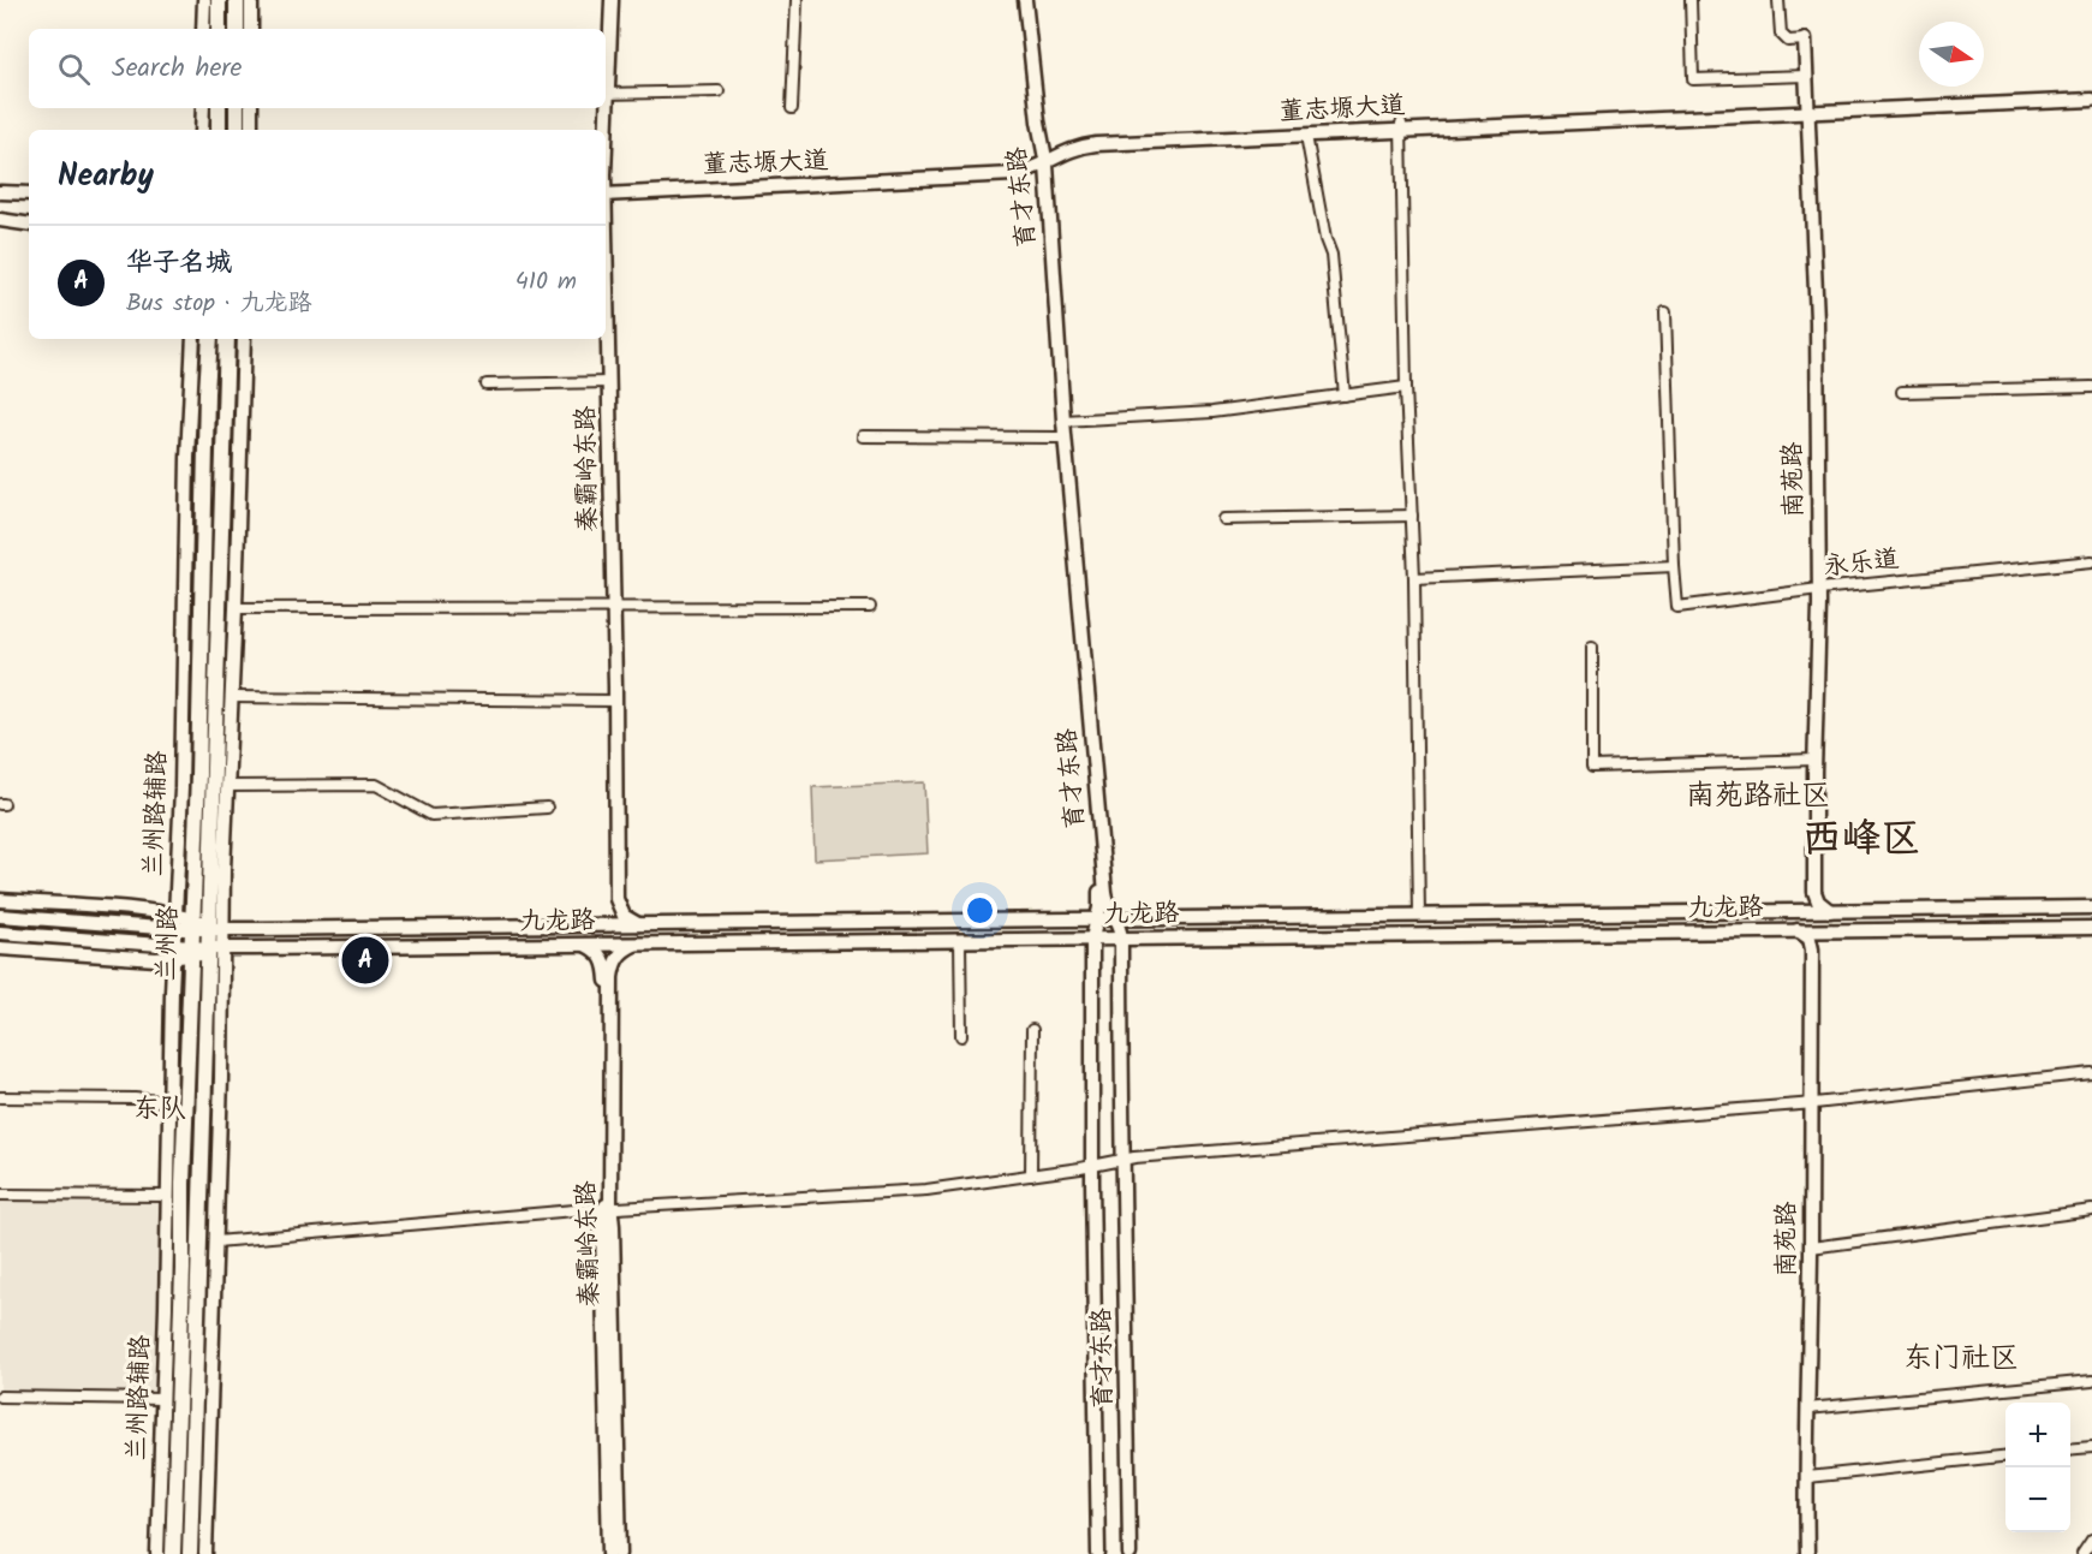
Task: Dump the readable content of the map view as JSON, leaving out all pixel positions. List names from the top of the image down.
{
  "streets": {
    "main road": ["兰州路"],
    "street": [
      "董志塬大道",
      "育才东路",
      "秦霸岭东路",
      "南苑路",
      "永乐道",
      "兰州路辅路",
      "九龙路"
    ]
  },
  "crossings": [
    ["董志塬大道", "育才东路"],
    ["董志塬大道", "南苑路"],
    ["育才东路", "九龙路"],
    ["秦霸岭东路", "九龙路"],
    ["南苑路", "永乐道"],
    ["南苑路", "九龙路"],
    ["兰州路辅路", "九龙路"],
    ["九龙路", "兰州路"]
  ],
  "districts": [
    "南苑路社区",
    "西峰区",
    "东队",
    "东门社区"
  ],
  "north": "right",
  "page": {
    "search": "Search here",
    "heading": "Nearby",
    "list": [
      {
        "mark": "A",
        "name": "华子名城",
        "note": "Bus stop · 九龙路",
        "value": "410 m"
      }
    ],
    "pins": "A",
    "map_buttons": ["+", "−"]
  }
}
